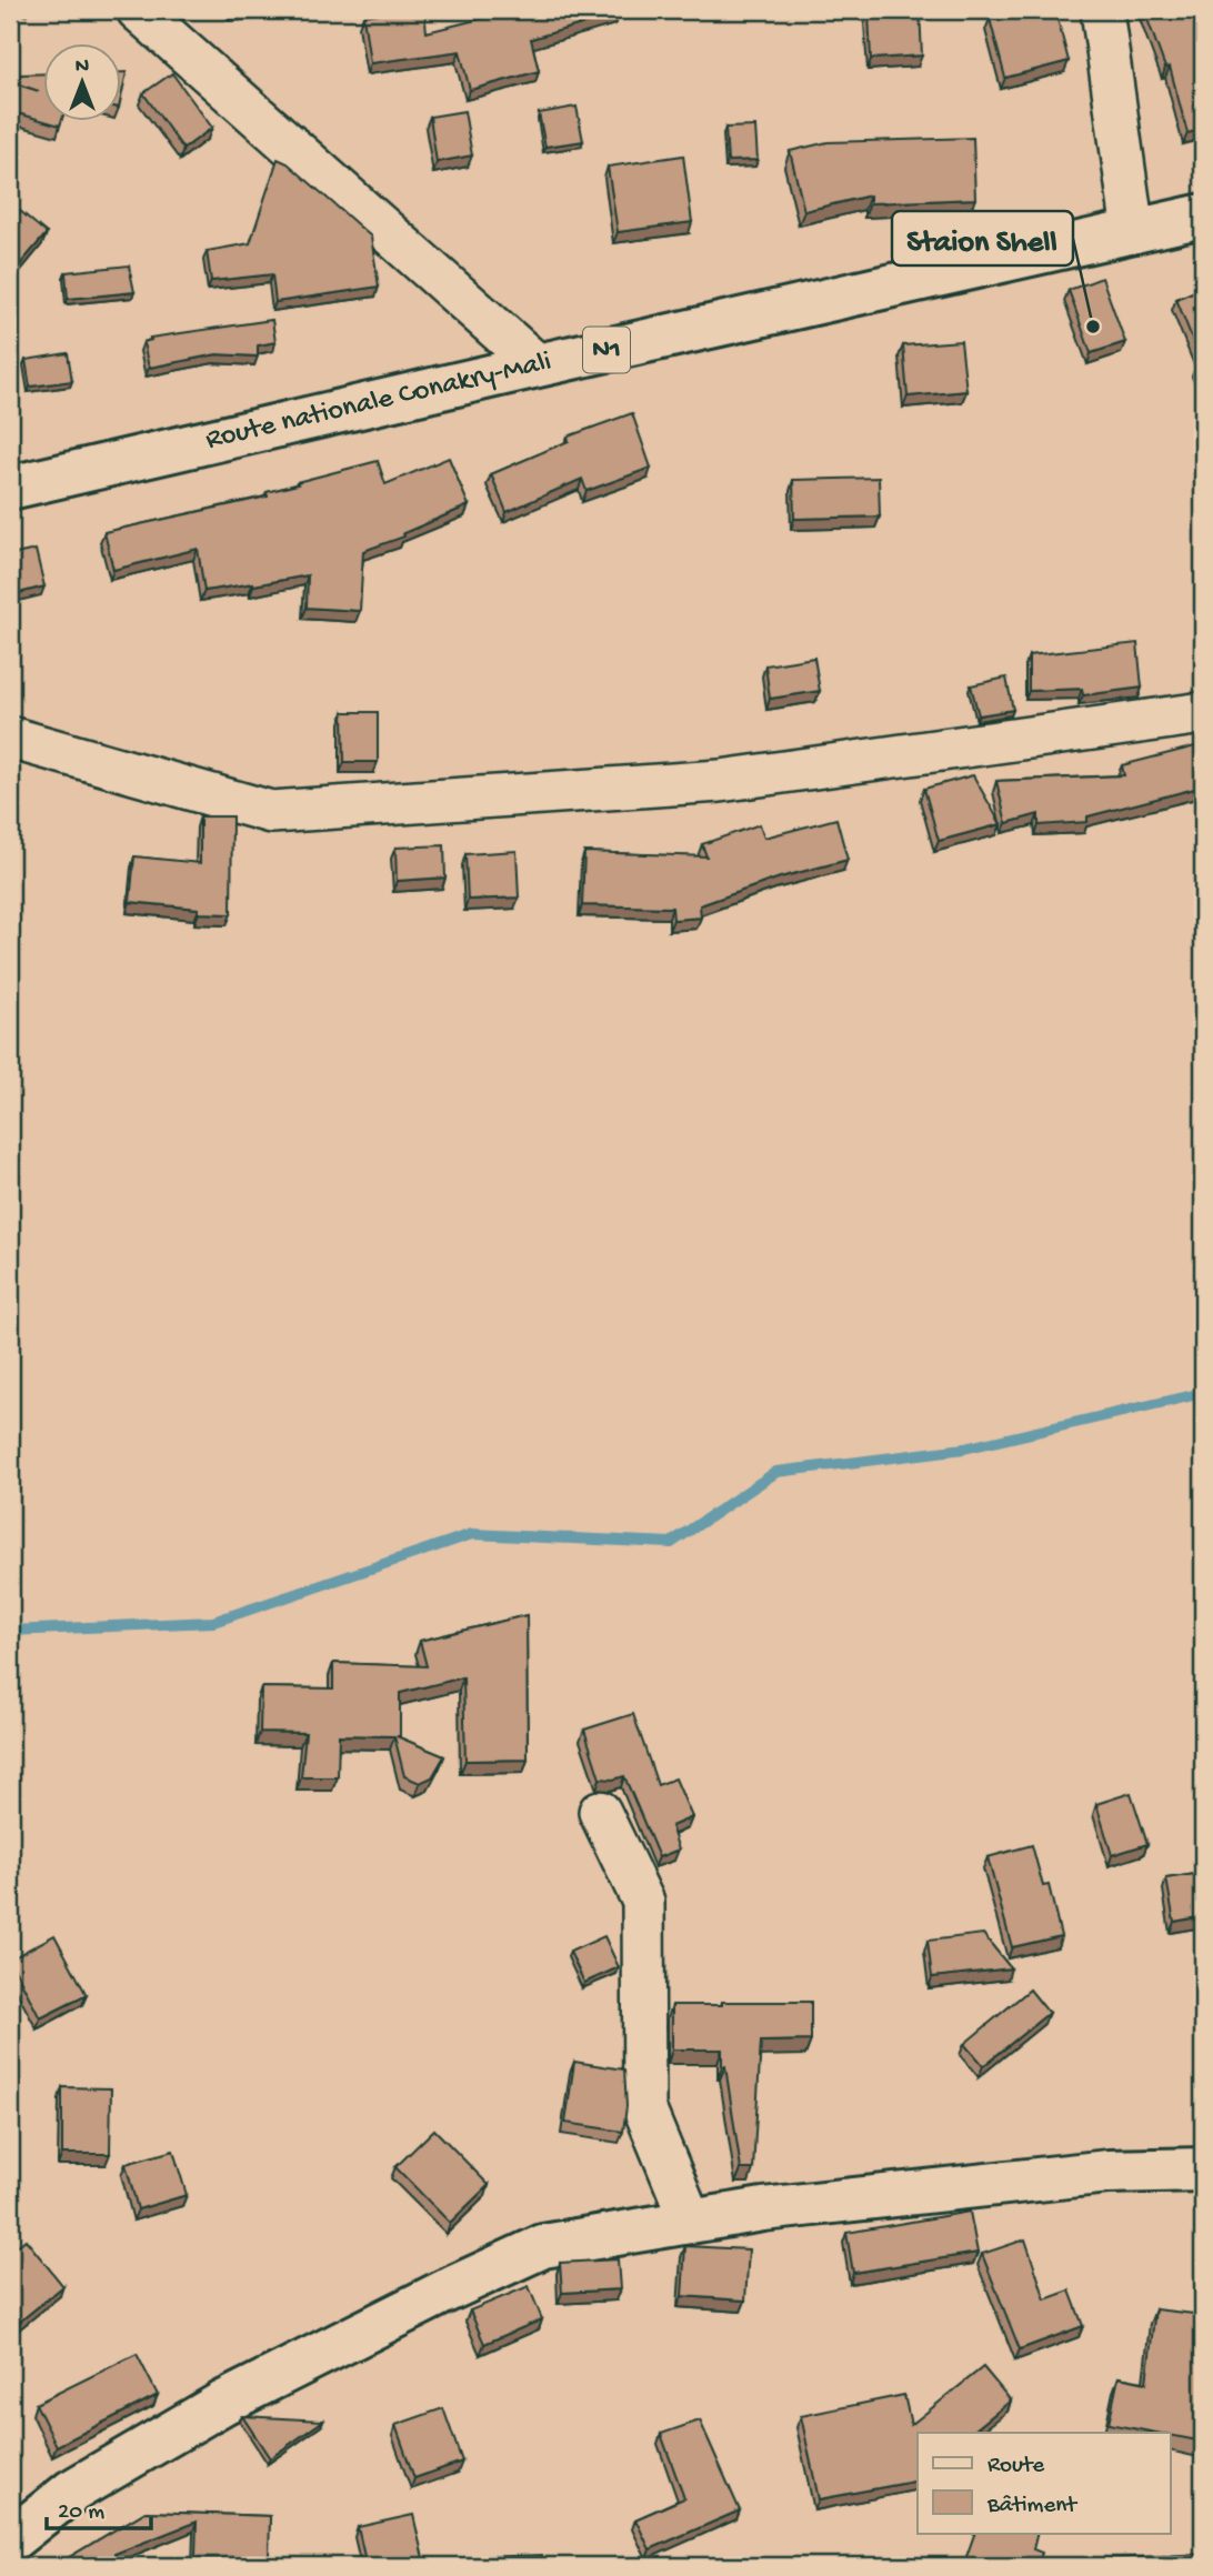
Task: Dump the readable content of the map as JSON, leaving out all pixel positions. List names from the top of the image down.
{
  "streets": {
    "main road": ["N1", "Route nationale Conakry-Mali"]
  },
  "places": ["Staion Shell"],
  "legend": ["Route", "Bâtiment"],
  "scale_bar": "20 m",
  "north": "top"
}
